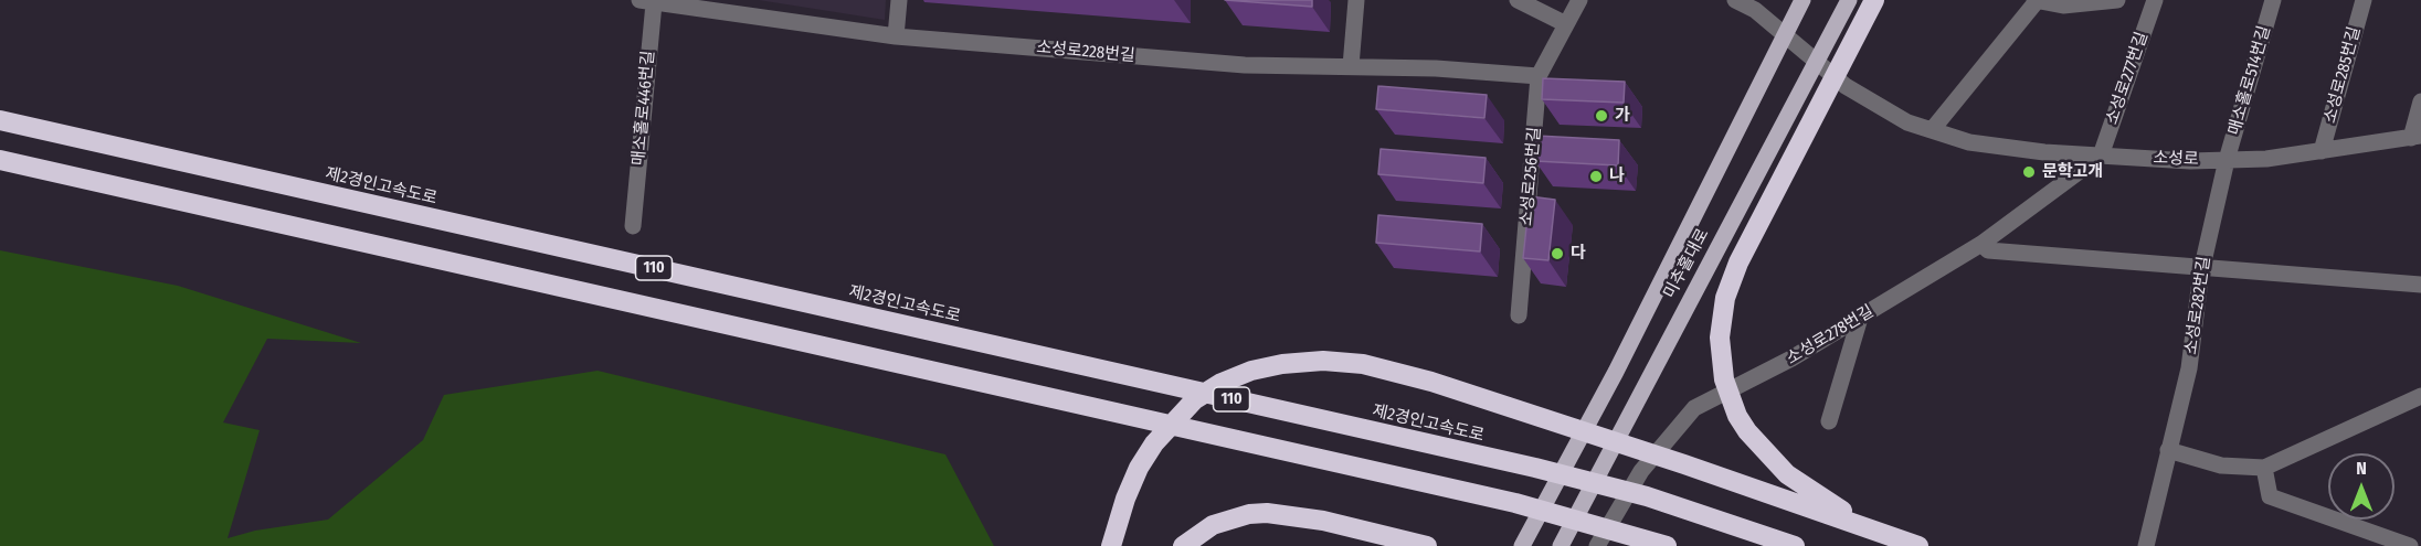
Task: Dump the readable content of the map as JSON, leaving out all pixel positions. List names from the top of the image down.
{
  "streets": {
    "highway": ["제2경인고속도로", "110"],
    "main road": ["미추홀대로"],
    "street": [
      "소성로228번길",
      "소성로285번길",
      "소성로277번길",
      "매소홀로514번길",
      "매소홀로446번길",
      "소성로",
      "소성로256번길",
      "소성로282번길",
      "소성로278번길"
    ]
  },
  "crossings": [
    ["소성로228번길", "매소홀로446번길"],
    ["소성로285번길", "소성로"],
    ["소성로277번길", "소성로"],
    ["소성로277번길", "소성로278번길"],
    ["매소홀로514번길", "소성로"],
    ["매소홀로514번길", "소성로282번길"],
    ["소성로", "소성로282번길"],
    ["소성로", "소성로278번길"]
  ],
  "places": [
    "가",
    "문학고개",
    "나",
    "다"
  ],
  "north": "top"
}
